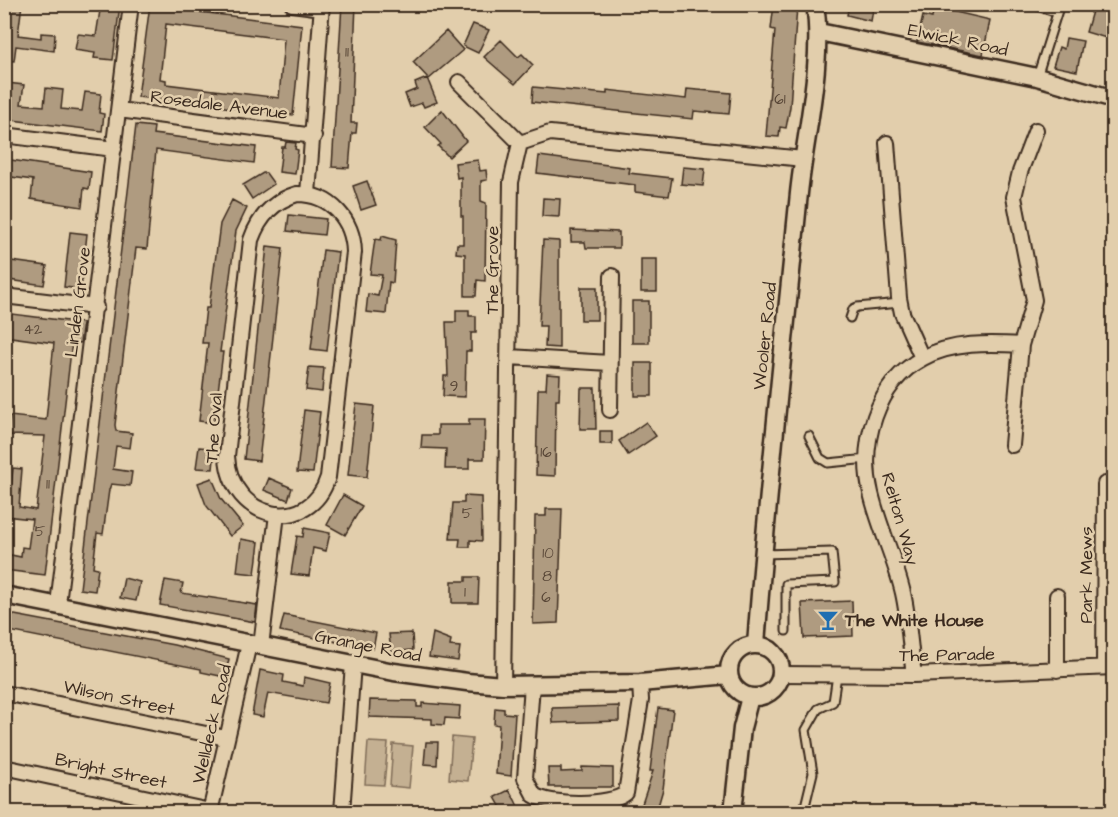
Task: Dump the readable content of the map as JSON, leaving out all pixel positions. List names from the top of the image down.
{
  "streets": {
    "street": [
      "Elwick Road",
      "Rosedale Avenue",
      "The Grove",
      "Linden Grove",
      "Wooler Road",
      "The Oval",
      "Relton Way",
      "Park Mews",
      "Grange Road",
      "The Parade",
      "Wilson Street",
      "Welldeck Road",
      "Bright Street"
    ]
  },
  "crossings": [
    ["Elwick Road", "Wooler Road"],
    ["Rosedale Avenue", "Linden Grove"],
    ["The Grove", "Grange Road"],
    ["Linden Grove", "Grange Road"],
    ["Wooler Road", "Grange Road"],
    ["Wooler Road", "The Parade"],
    ["The Oval", "Welldeck Road"],
    ["Relton Way", "The Parade"],
    ["Park Mews", "The Parade"],
    ["Grange Road", "The Parade"],
    ["Grange Road", "Welldeck Road"],
    ["Wilson Street", "Welldeck Road"],
    ["Welldeck Road", "Bright Street"]
  ],
  "places": {
    "bar": ["The White House"]
  },
  "house_numbers": [
    "11",
    "61",
    "42",
    "9",
    "16",
    "11",
    "5",
    "5",
    "10",
    "8",
    "1",
    "6"
  ]
}
